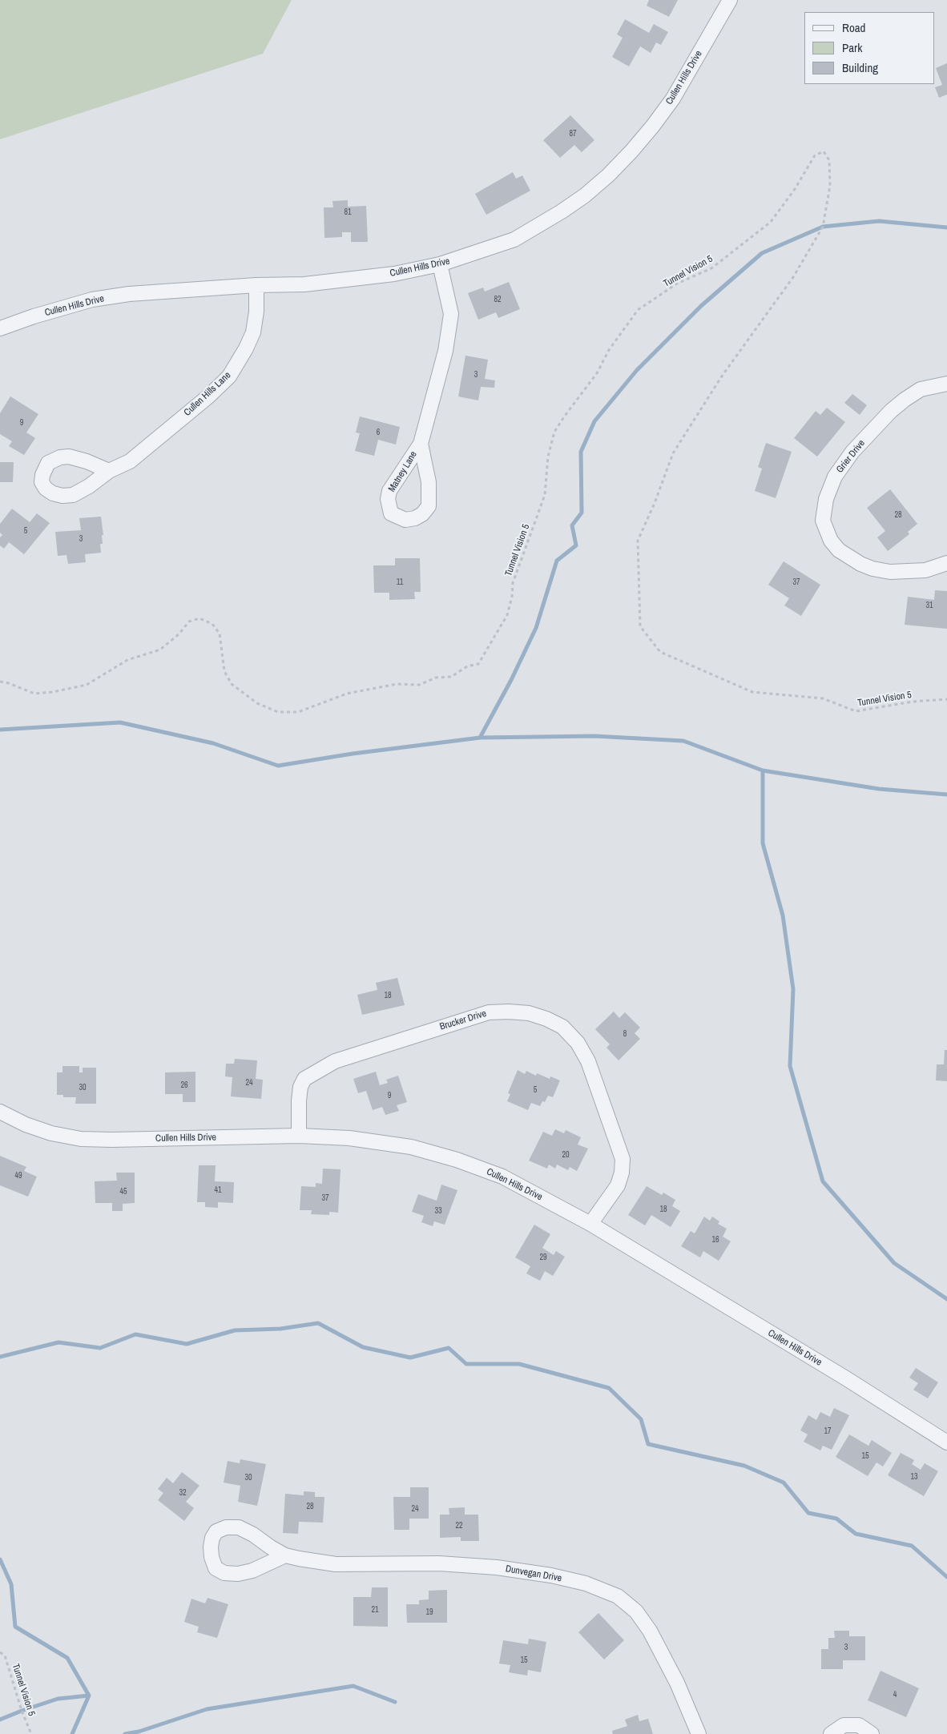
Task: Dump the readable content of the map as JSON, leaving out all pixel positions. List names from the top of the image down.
{
  "streets": {
    "street": [
      "Cullen Hills Drive",
      "Cullen Hills Lane",
      "Grier Drive",
      "Matney Lane",
      "Brucker Drive",
      "Dunvegan Drive"
    ],
    "path": ["Tunnel Vision 5"]
  },
  "crossings": [
    ["Cullen Hills Drive", "Cullen Hills Lane"],
    ["Cullen Hills Drive", "Matney Lane"],
    ["Cullen Hills Drive", "Brucker Drive"]
  ],
  "house_numbers": [
    "87",
    "81",
    "82",
    "3",
    "9",
    "6",
    "28",
    "5",
    "3",
    "11",
    "37",
    "31",
    "18",
    "8",
    "24",
    "26",
    "30",
    "5",
    "9",
    "20",
    "49",
    "41",
    "45",
    "37",
    "18",
    "33",
    "16",
    "29",
    "17",
    "15",
    "13",
    "30",
    "32",
    "28",
    "24",
    "22",
    "21",
    "19",
    "3",
    "15",
    "4"
  ],
  "legend": ["Road", "Park", "Building"]
}
